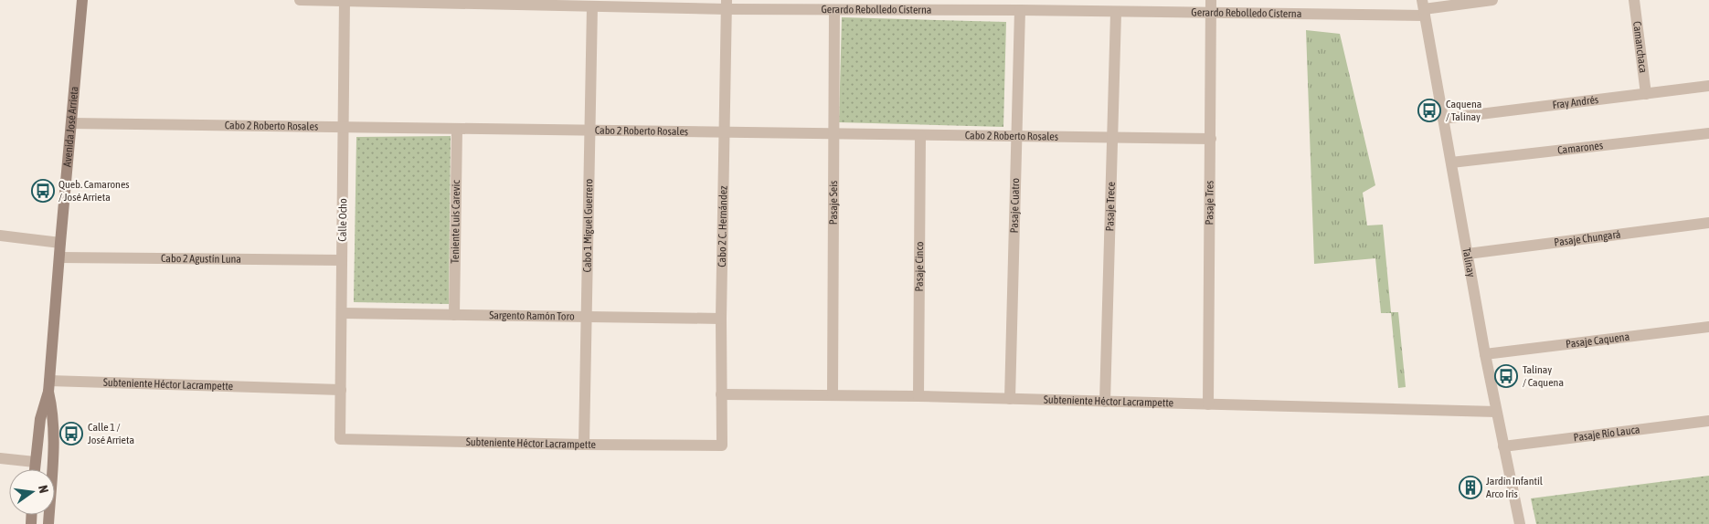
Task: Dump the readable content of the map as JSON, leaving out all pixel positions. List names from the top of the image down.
{
  "streets": {
    "main road": ["Avenida José Arrieta"],
    "street": [
      "Gerardo Rebolledo Cisterna",
      "Camanchaca",
      "Fray Andrés",
      "Cabo 2 Roberto Rosales",
      "Camarones",
      "Pasaje Seis",
      "Pasaje Tres",
      "Pasaje Cuatro",
      "Pasaje Trece",
      "Calle Ocho",
      "Teniente Luis Carevic",
      "Cabo 1 Miguel Guerrero",
      "Cabo 2 C. Hernández",
      "Pasaje Chungará",
      "Cabo 2 Agustín Luna",
      "Talinay",
      "Pasaje Cinco",
      "Sargento Ramón Toro",
      "Pasaje Caquena",
      "Subteniente Héctor Lacrampette",
      "Pasaje Río Lauca"
    ]
  },
  "crossings": [
    ["Gerardo Rebolledo Cisterna", "Pasaje Seis"],
    ["Gerardo Rebolledo Cisterna", "Pasaje Tres"],
    ["Gerardo Rebolledo Cisterna", "Pasaje Cuatro"],
    ["Gerardo Rebolledo Cisterna", "Pasaje Trece"],
    ["Gerardo Rebolledo Cisterna", "Calle Ocho"],
    ["Gerardo Rebolledo Cisterna", "Cabo 1 Miguel Guerrero"],
    ["Gerardo Rebolledo Cisterna", "Cabo 2 C. Hernández"],
    ["Gerardo Rebolledo Cisterna", "Talinay"],
    ["Camanchaca", "Fray Andrés"],
    ["Fray Andrés", "Talinay"],
    ["Cabo 2 Roberto Rosales", "Avenida José Arrieta"],
    ["Cabo 2 Roberto Rosales", "Pasaje Seis"],
    ["Cabo 2 Roberto Rosales", "Pasaje Tres"],
    ["Cabo 2 Roberto Rosales", "Pasaje Cuatro"],
    ["Cabo 2 Roberto Rosales", "Pasaje Trece"],
    ["Cabo 2 Roberto Rosales", "Calle Ocho"],
    ["Cabo 2 Roberto Rosales", "Teniente Luis Carevic"],
    ["Cabo 2 Roberto Rosales", "Cabo 1 Miguel Guerrero"],
    ["Cabo 2 Roberto Rosales", "Cabo 2 C. Hernández"],
    ["Cabo 2 Roberto Rosales", "Pasaje Cinco"],
    ["Avenida José Arrieta", "Cabo 2 Agustín Luna"],
    ["Avenida José Arrieta", "Subteniente Héctor Lacrampette"],
    ["Camarones", "Talinay"],
    ["Pasaje Seis", "Subteniente Héctor Lacrampette"],
    ["Pasaje Tres", "Subteniente Héctor Lacrampette"],
    ["Pasaje Cuatro", "Subteniente Héctor Lacrampette"],
    ["Pasaje Trece", "Subteniente Héctor Lacrampette"],
    ["Calle Ocho", "Cabo 2 Agustín Luna"],
    ["Calle Ocho", "Sargento Ramón Toro"],
    ["Calle Ocho", "Subteniente Héctor Lacrampette"],
    ["Teniente Luis Carevic", "Sargento Ramón Toro"],
    ["Cabo 1 Miguel Guerrero", "Sargento Ramón Toro"],
    ["Cabo 1 Miguel Guerrero", "Subteniente Héctor Lacrampette"],
    ["Cabo 2 C. Hernández", "Sargento Ramón Toro"],
    ["Cabo 2 C. Hernández", "Subteniente Héctor Lacrampette"],
    ["Pasaje Chungará", "Talinay"],
    ["Talinay", "Pasaje Caquena"],
    ["Talinay", "Subteniente Héctor Lacrampette"],
    ["Talinay", "Pasaje Río Lauca"],
    ["Pasaje Cinco", "Subteniente Héctor Lacrampette"]
  ],
  "places": {
    "bus stop": [
      "Caquena / Talinay",
      "Queb. Camarones / José Arrieta",
      "Talinay / Caquena",
      "Calle 1 / José Arrieta"
    ],
    "building": ["Jardin Infantil Arco Iris"]
  },
  "north": "right"
}
